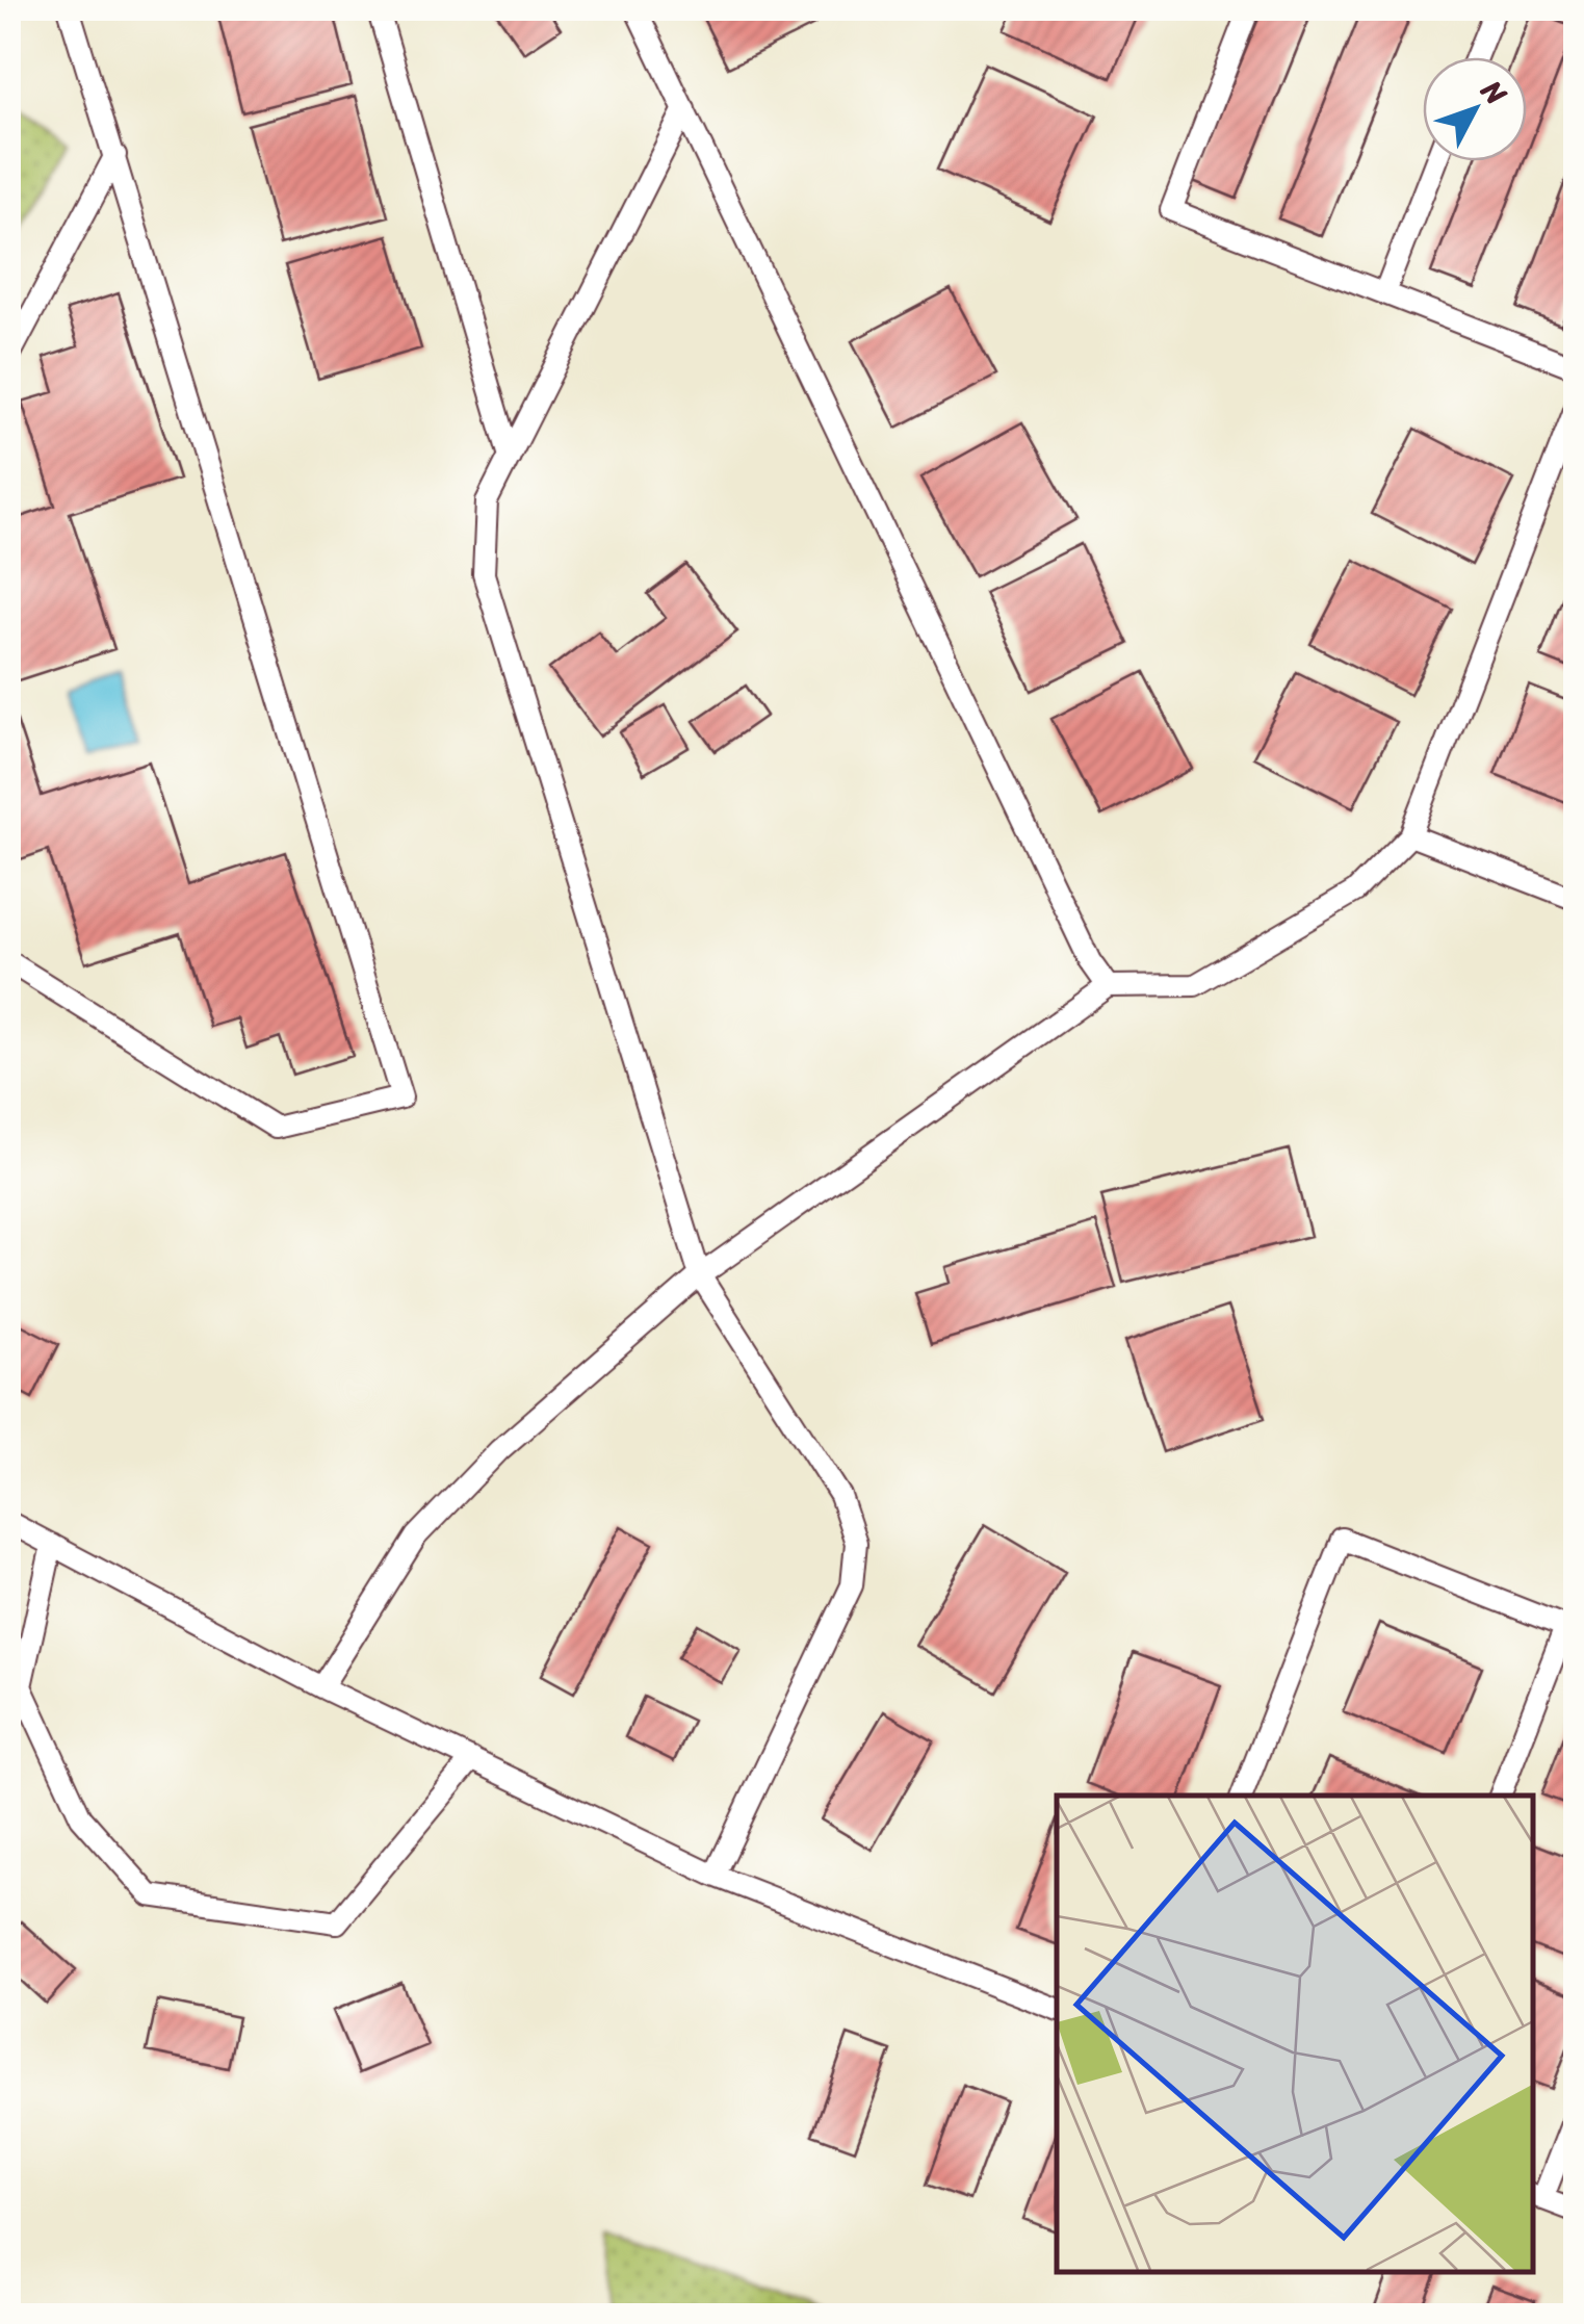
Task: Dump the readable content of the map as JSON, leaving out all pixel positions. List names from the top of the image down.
{
  "north": "top right"
}
